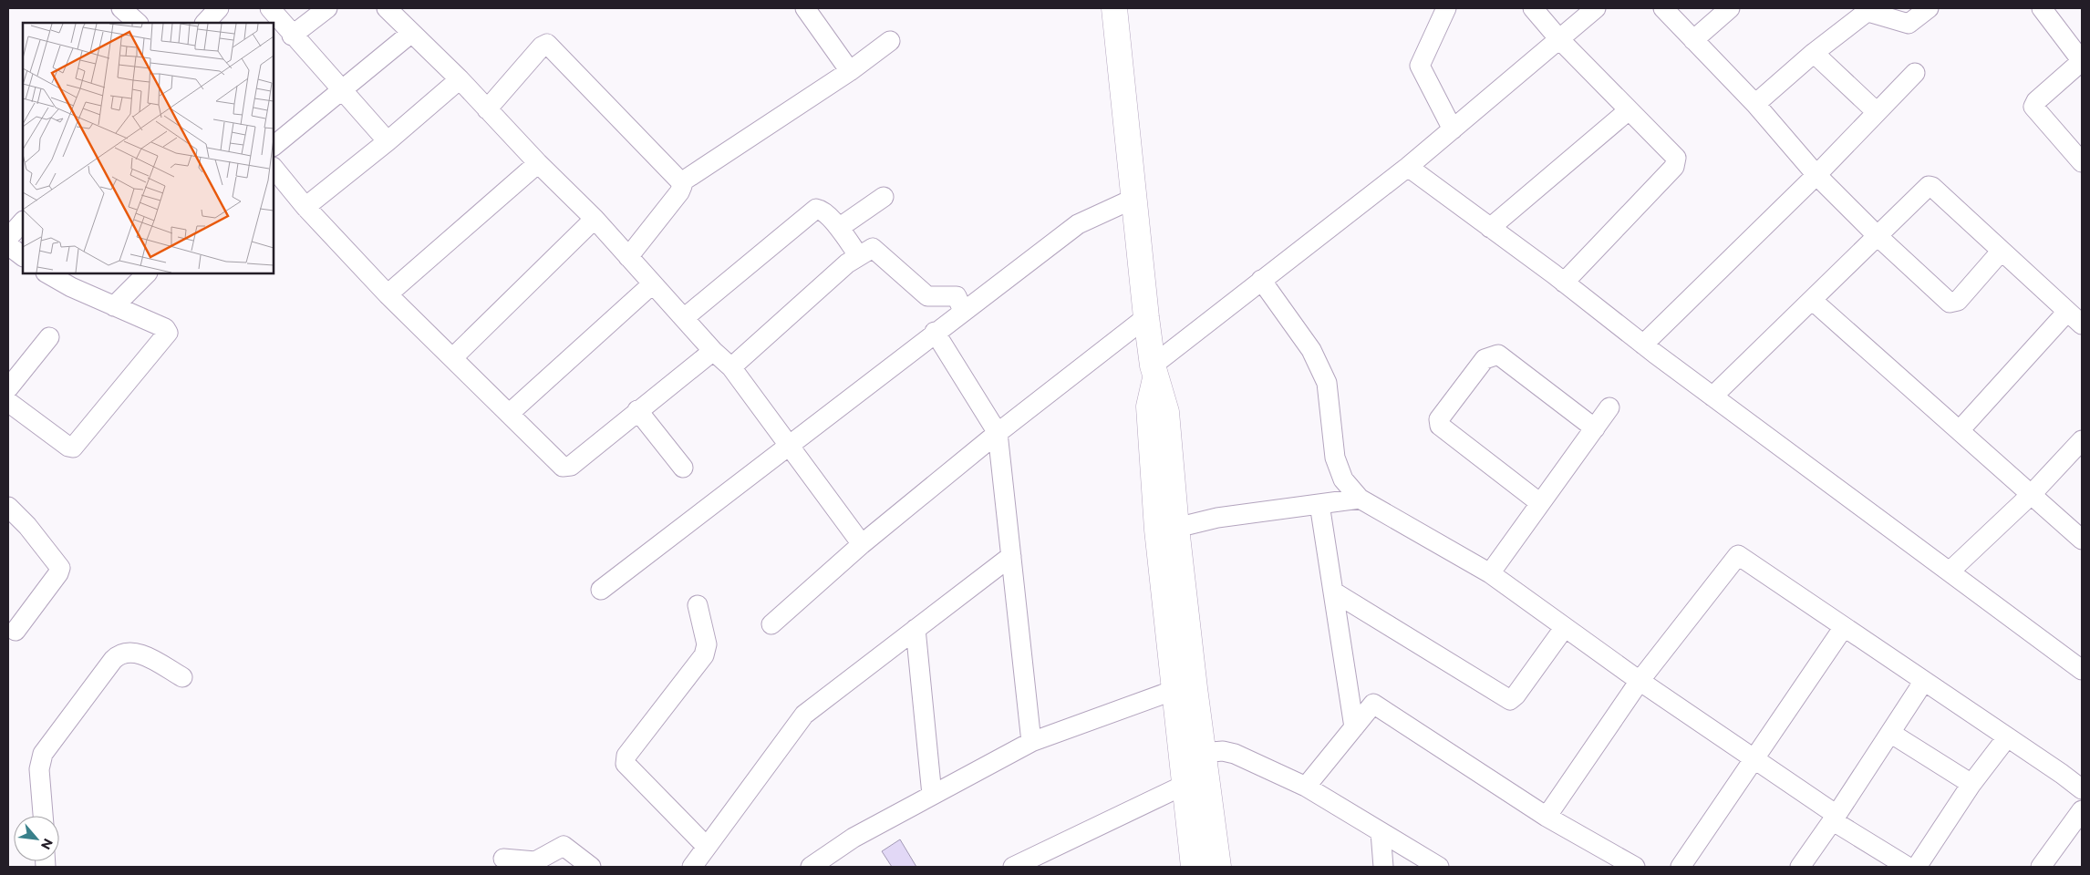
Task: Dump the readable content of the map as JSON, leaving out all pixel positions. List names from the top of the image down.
{
  "north": "bottom right"
}
